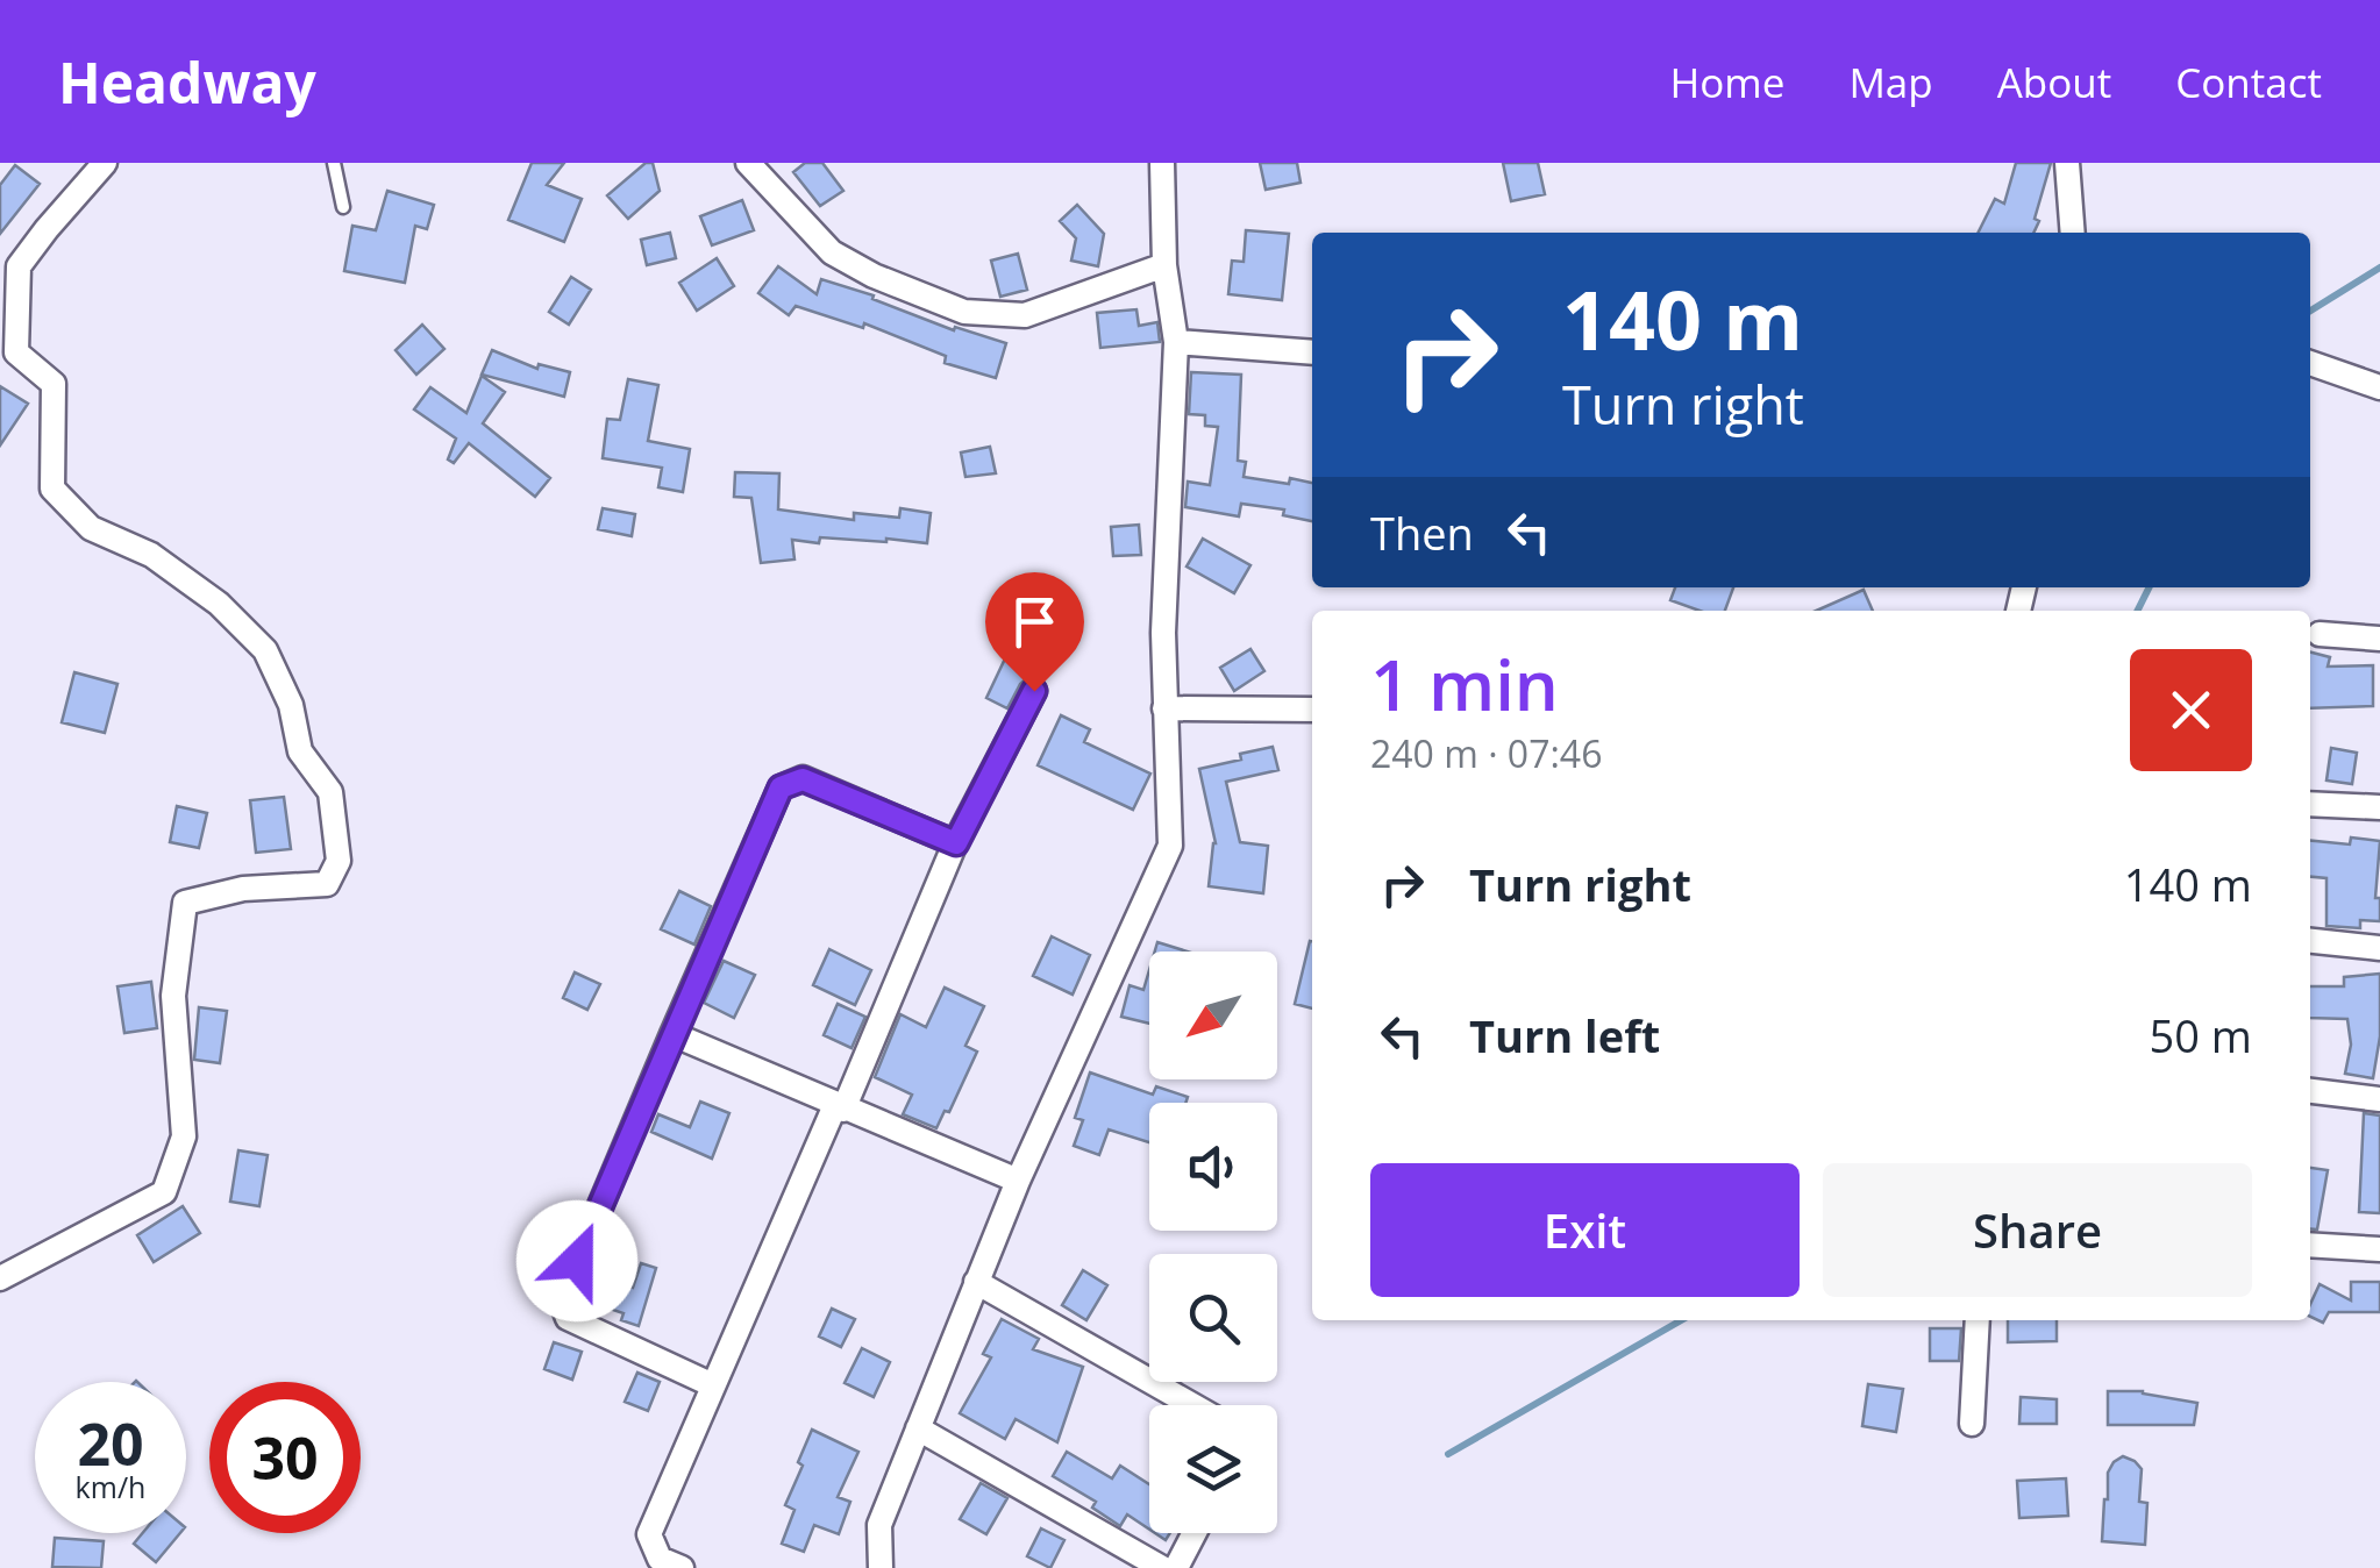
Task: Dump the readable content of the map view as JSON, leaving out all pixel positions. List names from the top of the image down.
{
  "north": "bottom left",
  "page": {
    "header": "Headway",
    "nav": [
      "Home",
      "Map",
      "About",
      "Contact"
    ],
    "turn": ["140 m", "Turn right"],
    "then": "Then",
    "heading": ["1 min", "240 m · 07:46"],
    "list": [
      {
        "name": "Turn right",
        "value": "140 m"
      },
      {
        "name": "Turn left",
        "value": "50 m"
      }
    ],
    "buttons": ["Exit", "Share"],
    "speed": "20 km/h",
    "limit": "30"
  }
}
